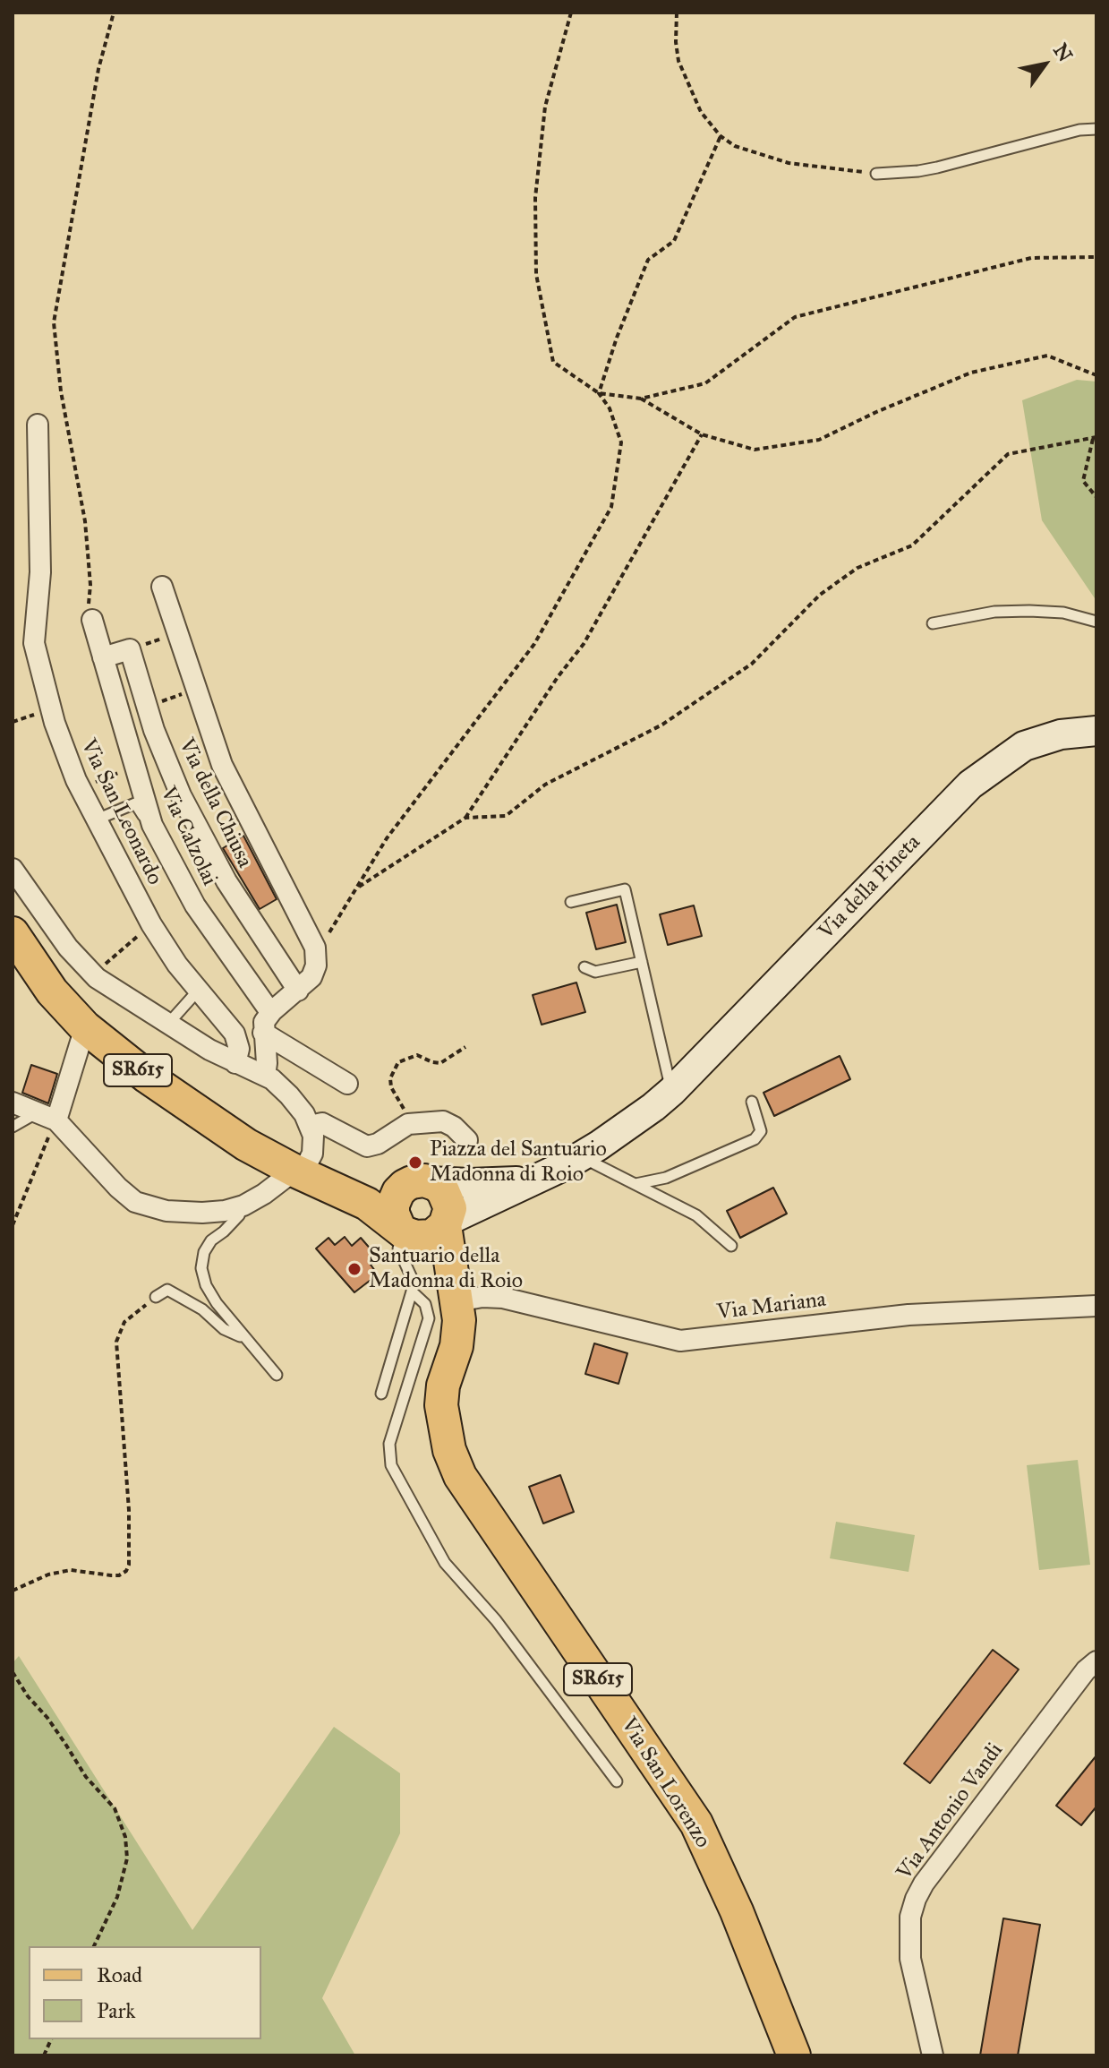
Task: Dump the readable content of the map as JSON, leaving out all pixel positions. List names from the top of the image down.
{
  "streets": {
    "main road": ["Via della Pineta", "SR615", "Via San Lorenzo"],
    "street": [
      "Via della Chiusa",
      "Via San Leonardo",
      "Via Calzolai",
      "Via Mariana",
      "Via Antonio Vandi"
    ]
  },
  "crossings": [
    ["Via della Pineta", "SR615"],
    ["Via della Pineta", "Via San Lorenzo"],
    ["SR615", "Via San Lorenzo"],
    ["Via Mariana", "Via San Lorenzo"]
  ],
  "places": ["Piazza del Santuario Madonna di Roio", "Santuario della Madonna di Roio"],
  "legend": ["Road", "Park"],
  "north": "top right"
}
